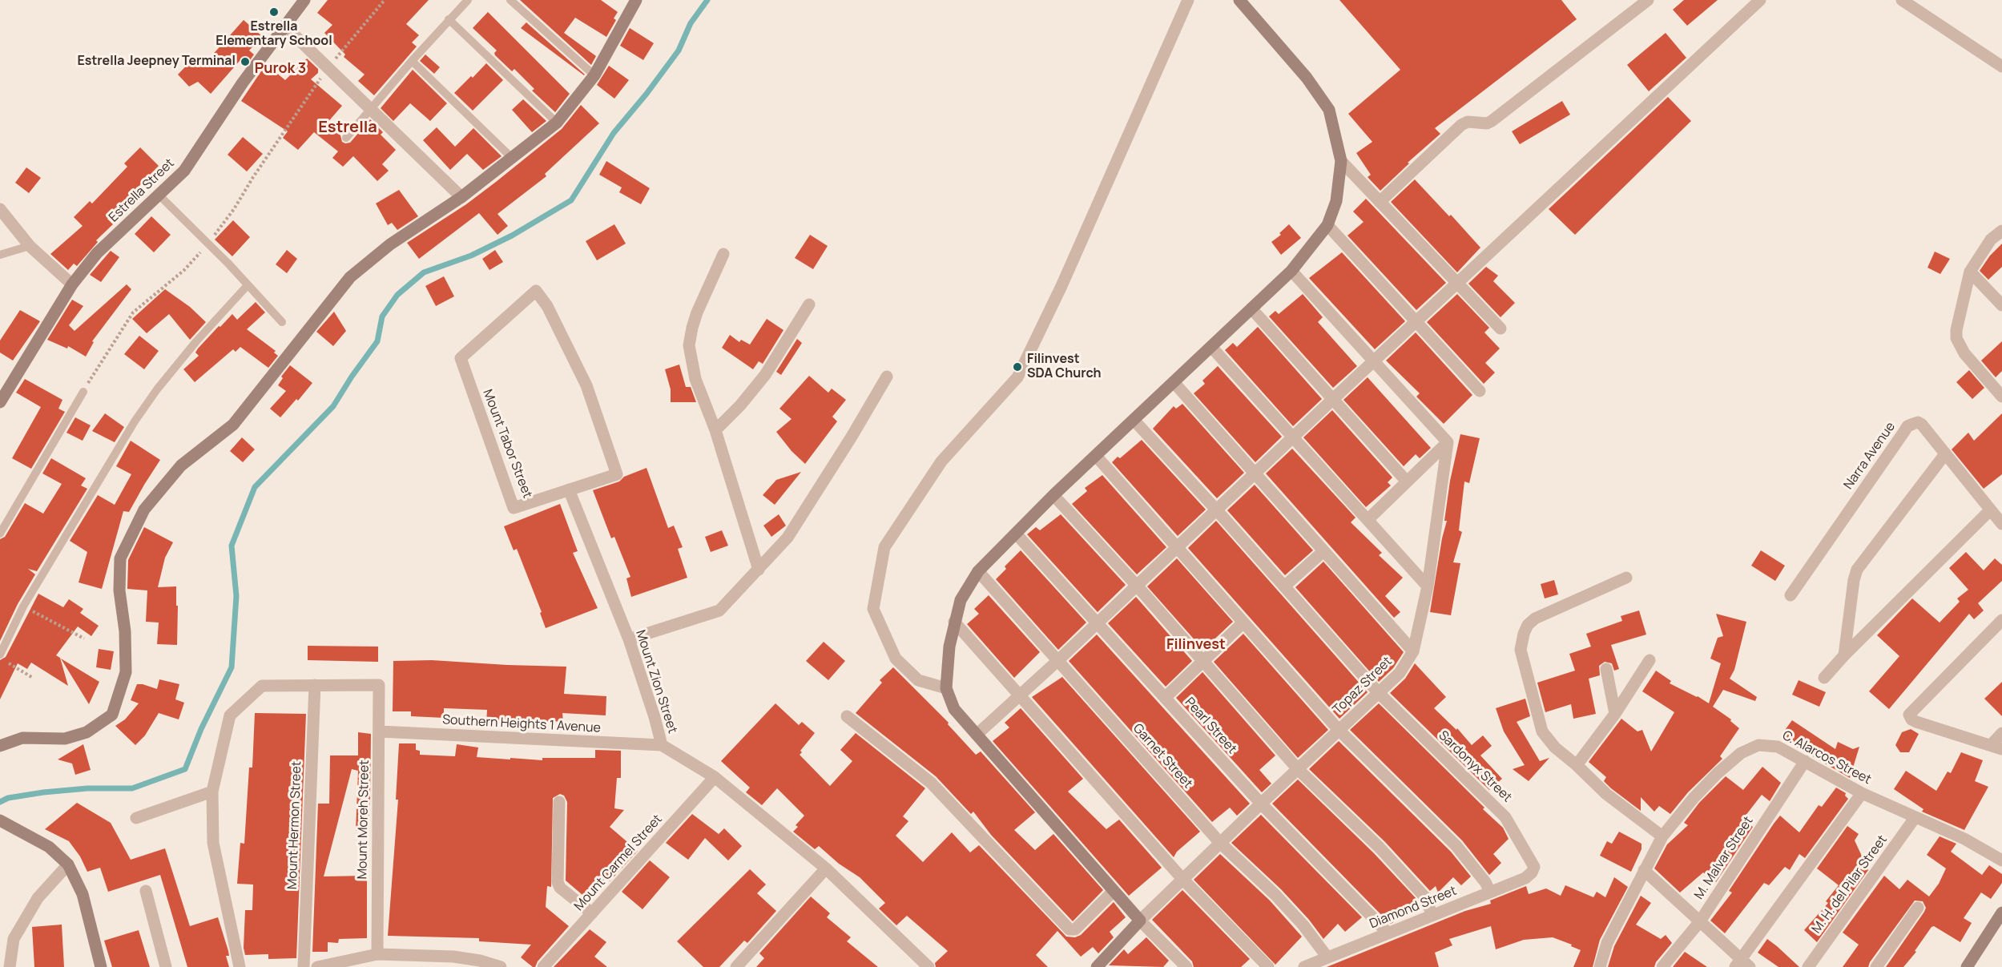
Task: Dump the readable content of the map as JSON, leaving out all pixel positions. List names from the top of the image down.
{
  "streets": {
    "street": [
      "Estrella Street",
      "Mount Tabor Street",
      "Narra Avenue",
      "Mount Zion Street",
      "Topaz Street",
      "Southern Heights 1 Avenue",
      "Pearl Street",
      "Garnet Street",
      "C. Alarcos Street",
      "Sardonyx Street",
      "Mount Moreh Street",
      "Mount Hermon Street",
      "M. Malvar Street",
      "Mount Carmel Street",
      "M. H. del Pilar Street",
      "Diamond Street"
    ]
  },
  "crossings": [
    ["Mount Tabor Street", "Mount Zion Street"],
    ["Mount Zion Street", "Southern Heights 1 Avenue"],
    ["Mount Zion Street", "Mount Carmel Street"],
    ["Topaz Street", "Pearl Street"],
    ["Topaz Street", "Garnet Street"],
    ["Topaz Street", "Sardonyx Street"],
    ["Southern Heights 1 Avenue", "Mount Moreh Street"],
    ["Pearl Street", "Diamond Street"],
    ["Garnet Street", "Diamond Street"],
    ["C. Alarcos Street", "M. Malvar Street"],
    ["C. Alarcos Street", "M. H. del Pilar Street"],
    ["Sardonyx Street", "Diamond Street"],
    ["Mount Moreh Street", "Mount Hermon Street"]
  ],
  "districts": ["Purok 3", "Estrella", "Filinvest"],
  "places": ["Estrella Elementary School", "Estrella Jeepney Terminal", "Filinvest SDA Church"]
}
